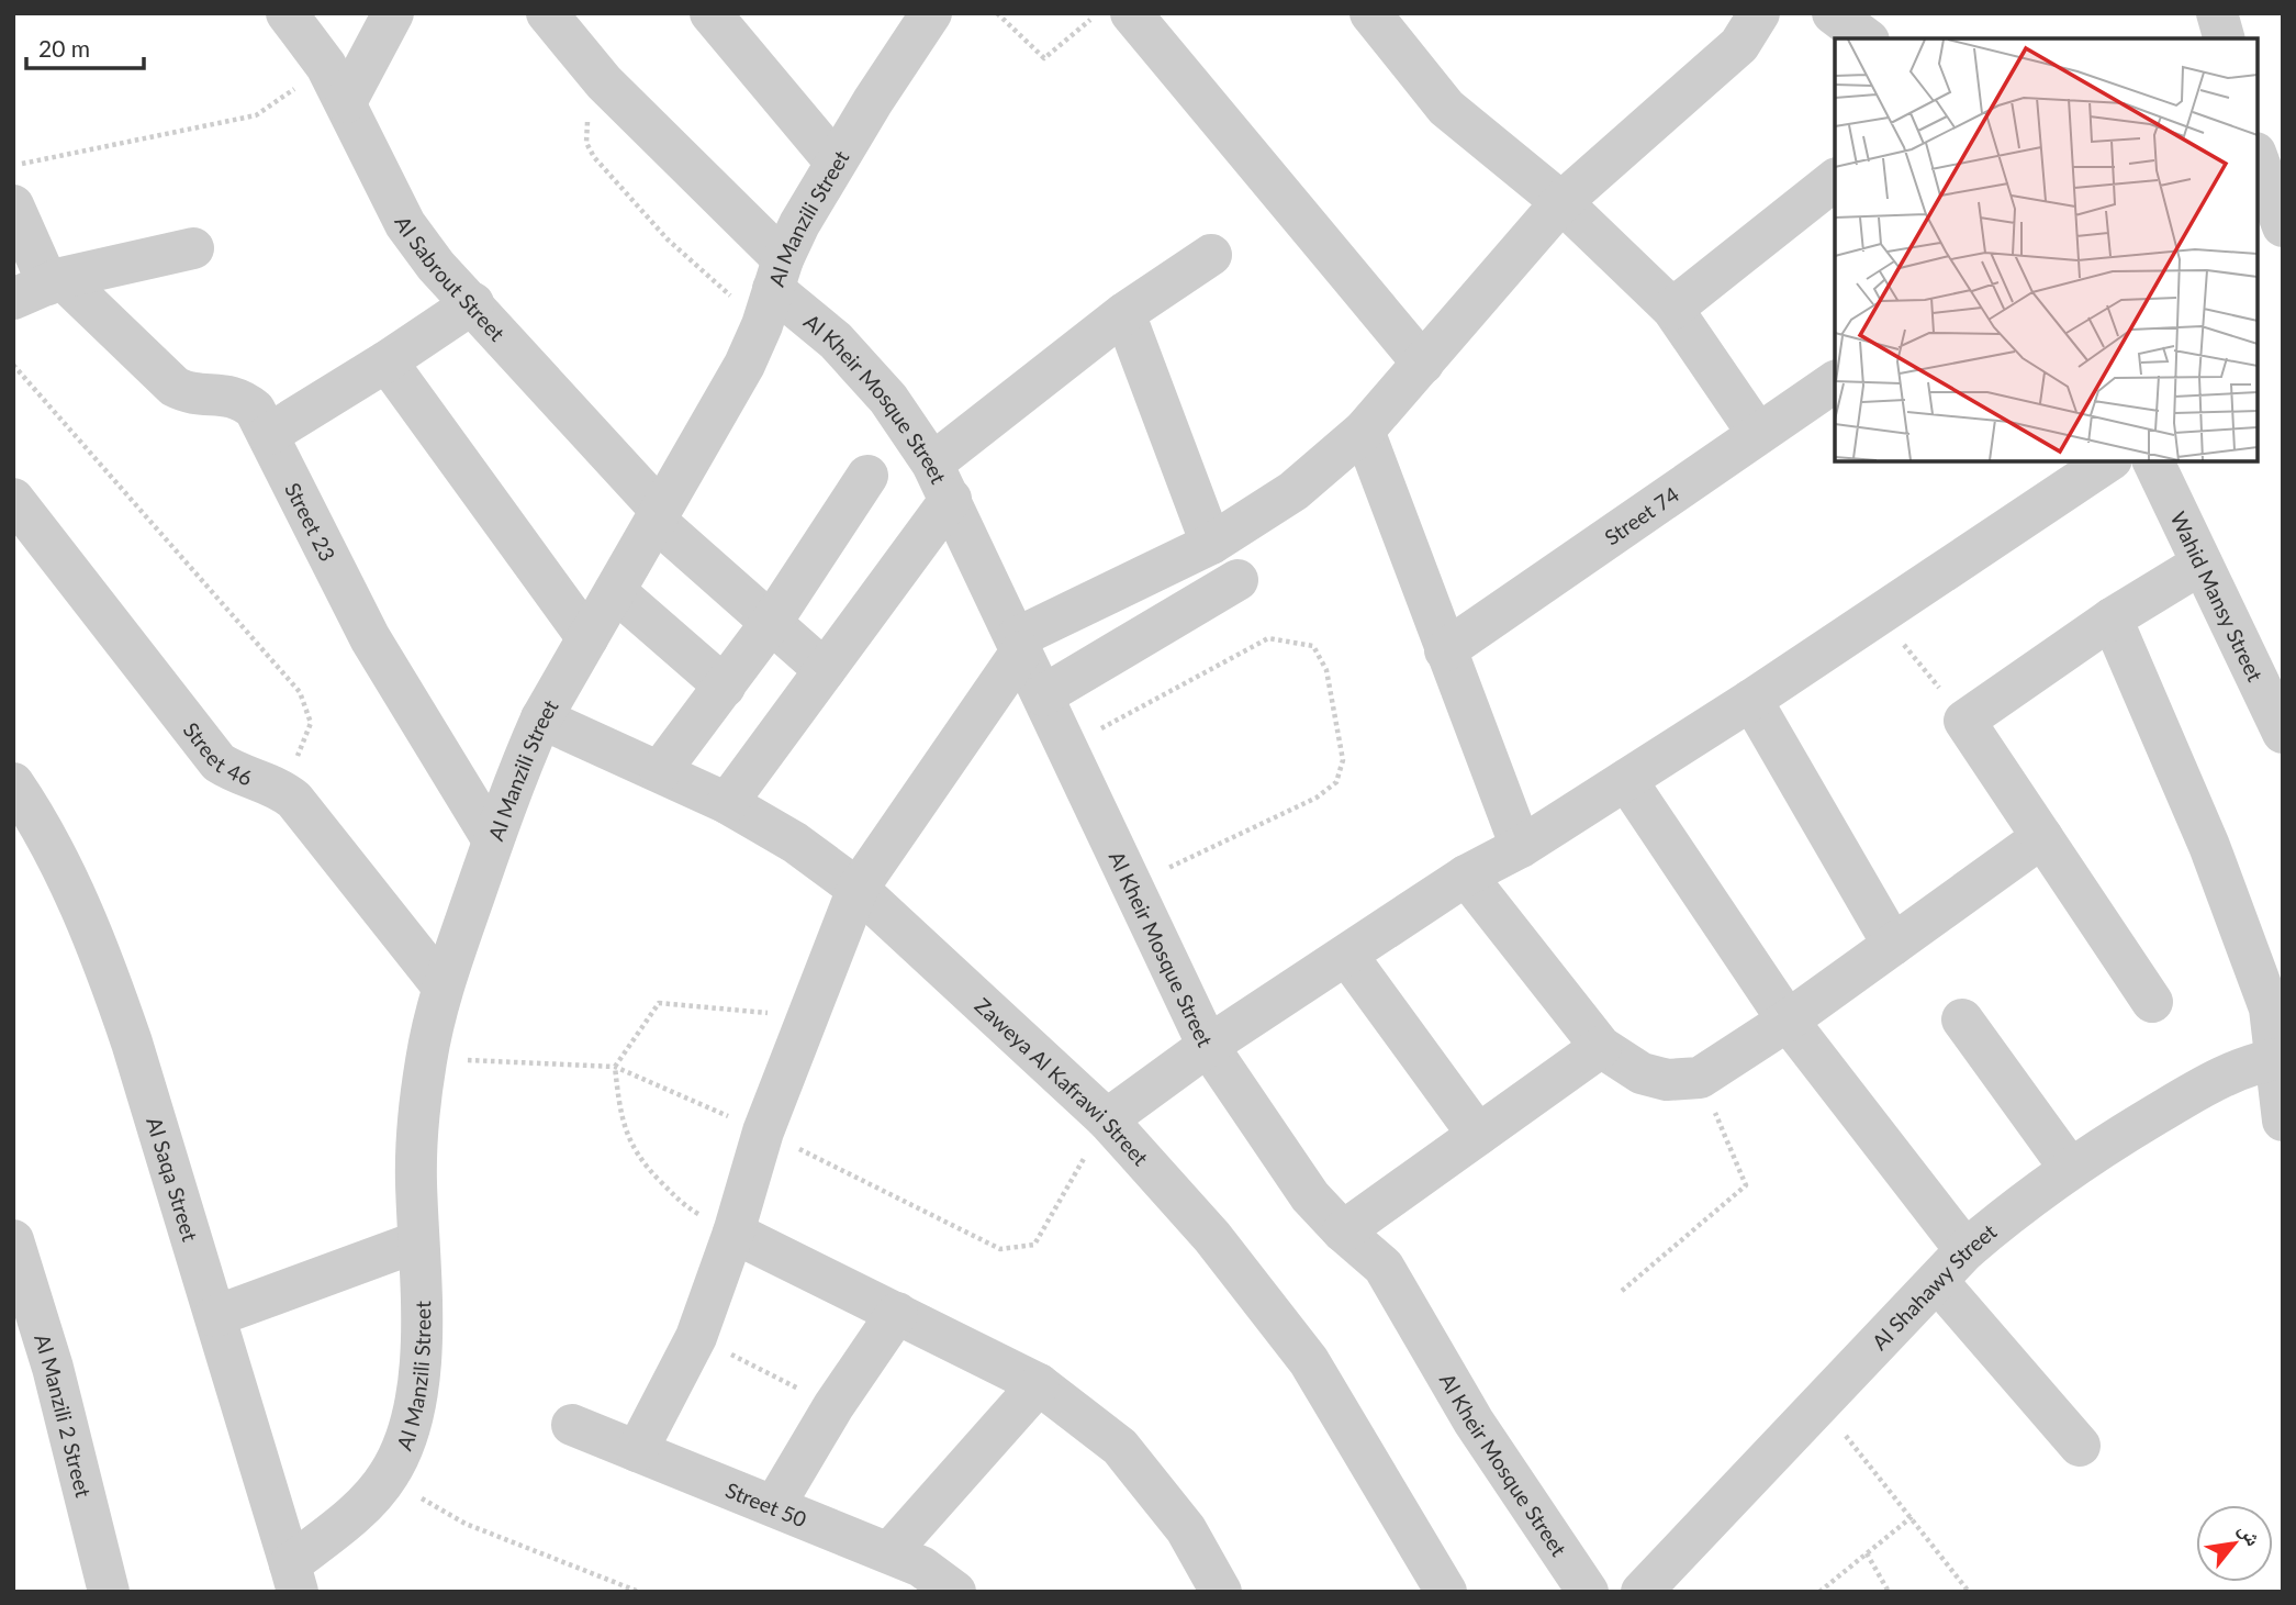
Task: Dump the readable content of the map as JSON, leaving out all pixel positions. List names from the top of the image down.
{
  "streets": {
    "street": [
      "Al Manzili Street",
      "Al Sabrout Street",
      "Al Kheir Mosque Street",
      "Street 74",
      "Street 23",
      "Wahid Mansy Street",
      "Street 46",
      "Zaweya Al Kafrawi Street",
      "Al Saqa Street",
      "Al Shahawy Street",
      "Al Manzili 2 Street",
      "Street 50"
    ]
  },
  "crossings": [
    ["Al Manzili Street", "Al Sabrout Street"],
    ["Al Manzili Street", "Al Kheir Mosque Street"],
    ["Al Manzili Street", "Street 23"],
    ["Al Manzili Street", "Street 46"],
    ["Al Manzili Street", "Zaweya Al Kafrawi Street"],
    ["Al Manzili Street", "Al Saqa Street"]
  ],
  "scale_bar": "20 m",
  "north": "top right"
}
